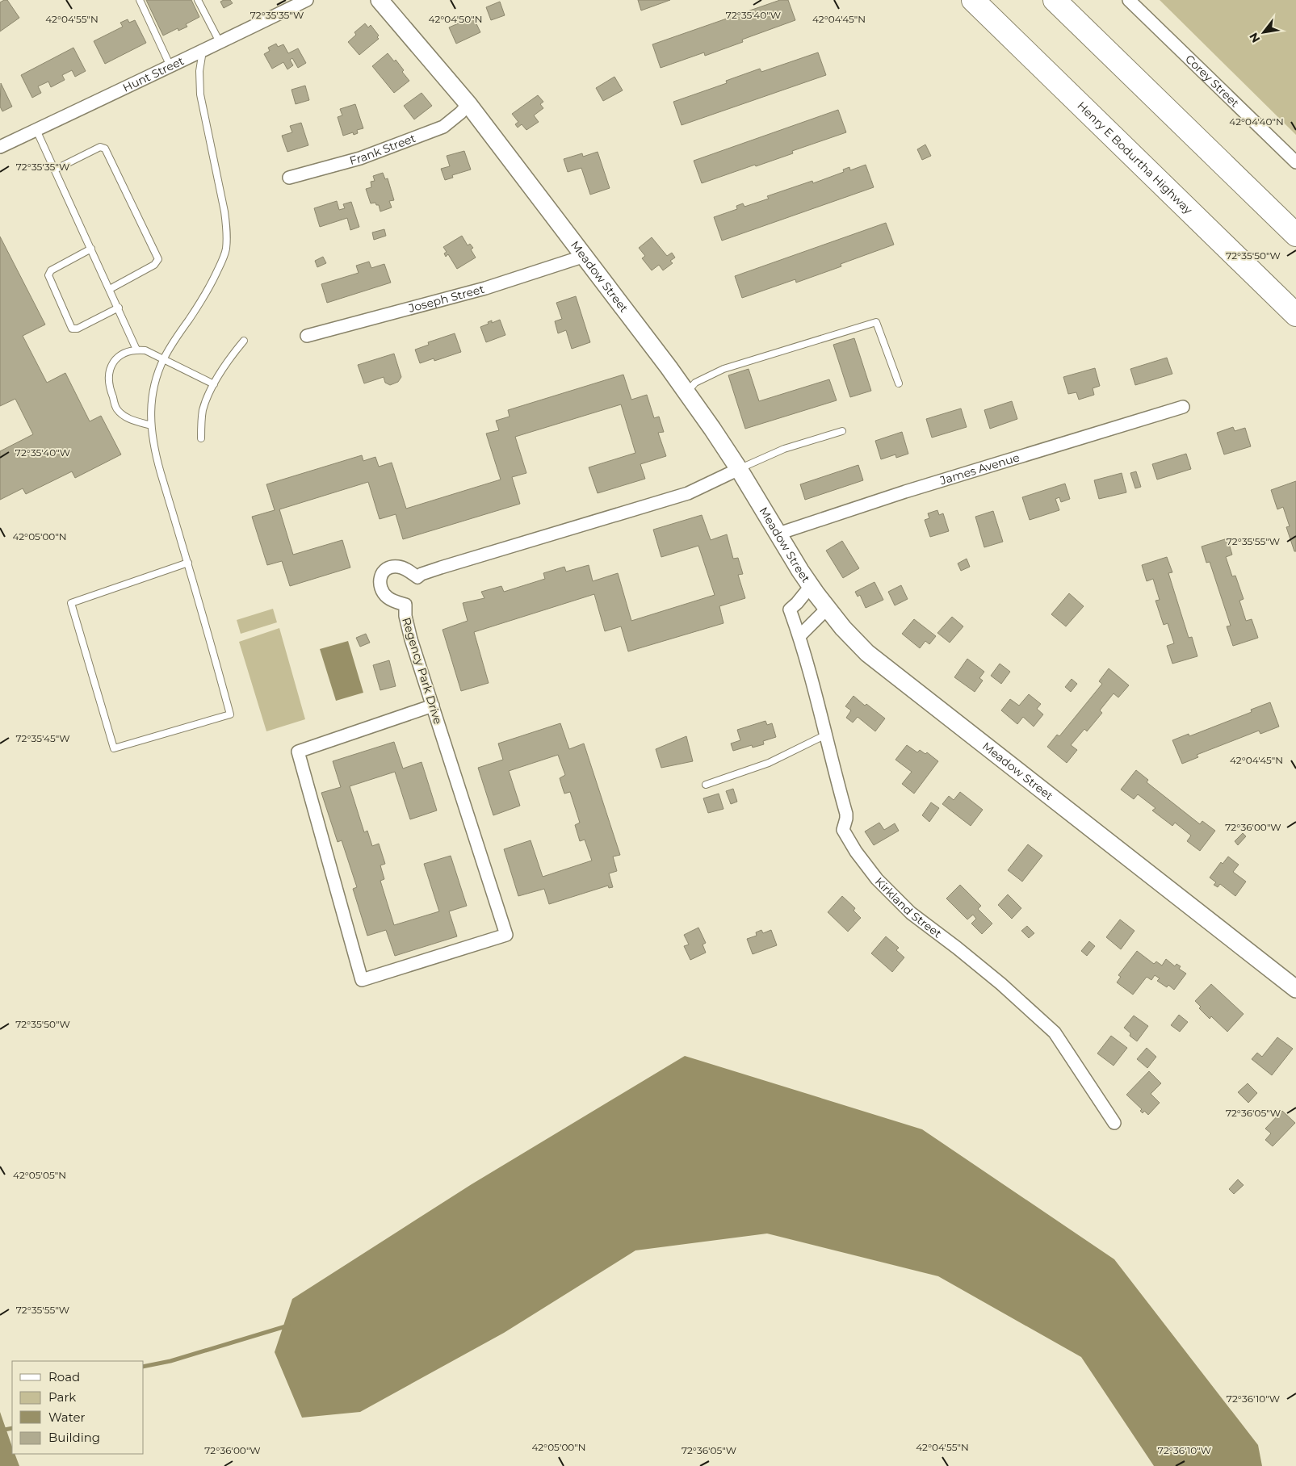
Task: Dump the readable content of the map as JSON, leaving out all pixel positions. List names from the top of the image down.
{
  "streets": {
    "highway": ["Henry E Bodurtha Highway"],
    "street": [
      "Hunt Street",
      "Corey Street",
      "Frank Street",
      "Meadow Street",
      "Joseph Street",
      "James Avenue",
      "Regency Park Drive",
      "Kirkland Street"
    ]
  },
  "crossings": [
    ["Frank Street", "Meadow Street"],
    ["Meadow Street", "Joseph Street"],
    ["Meadow Street", "James Avenue"],
    ["Meadow Street", "Regency Park Drive"],
    ["Meadow Street", "Kirkland Street"]
  ],
  "legend": [
    "Road",
    "Park",
    "Water",
    "Building"
  ],
  "north": "bottom left",
  "coordinates": [
    "72°35'35\"W",
    "72°35'40\"W",
    "42°04'55\"N",
    "42°04'50\"N",
    "42°04'45\"N",
    "42°04'40\"N",
    "72°35'50\"W",
    "42°05'00\"N",
    "72°35'55\"W",
    "72°35'45\"W",
    "72°36'00\"W",
    "72°36'05\"W",
    "42°05'05\"N",
    "72°36'10\"W"
  ]
}
